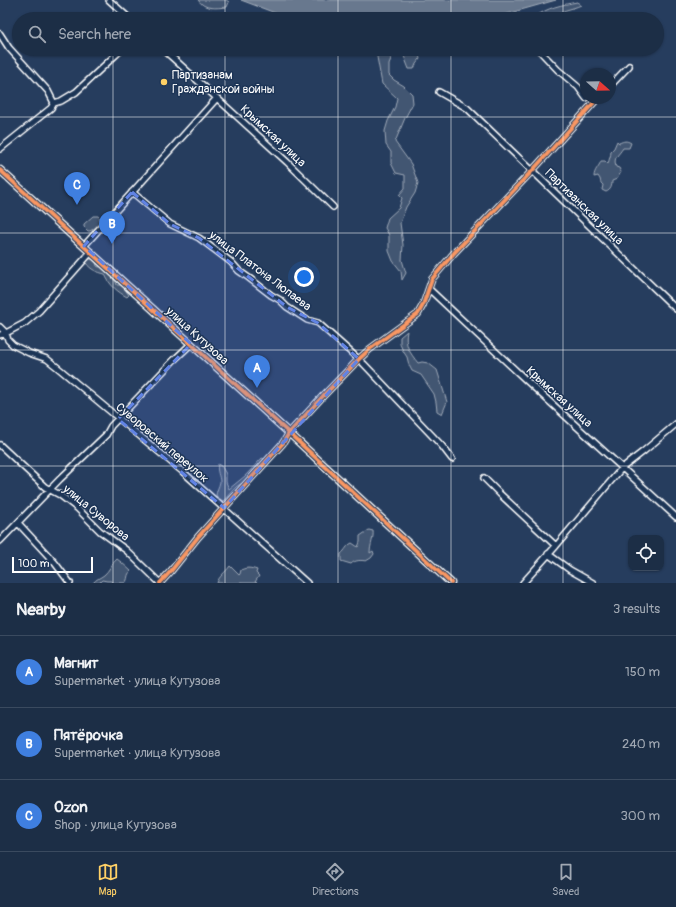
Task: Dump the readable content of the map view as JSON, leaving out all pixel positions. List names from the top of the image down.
{
  "streets": {
    "street": [
      "Крымская улица",
      "Партизанская улица",
      "улица Платона Люпаева",
      "улица Кутузова",
      "Суворовский переулок",
      "улица Суворова"
    ]
  },
  "places": ["Партизанам Гражданской войны"],
  "scale_bar": "100 m",
  "north": "right",
  "page": {
    "search": "Search here",
    "pins": ["C", "B", "A"],
    "scale": "100 m",
    "heading": ["Nearby", "3 results"],
    "list": [
      {
        "mark": "A",
        "name": "Магнит",
        "note": "Supermarket · улица Кутузова",
        "value": "150 m"
      },
      {
        "mark": "B",
        "name": "Пятёрочка",
        "note": "Supermarket · улица Кутузова",
        "value": "240 m"
      },
      {
        "mark": "C",
        "name": "Ozon",
        "note": "Shop · улица Кутузова",
        "value": "300 m"
      }
    ],
    "nav": ["Map", "Directions", "Saved"]
  }
}
